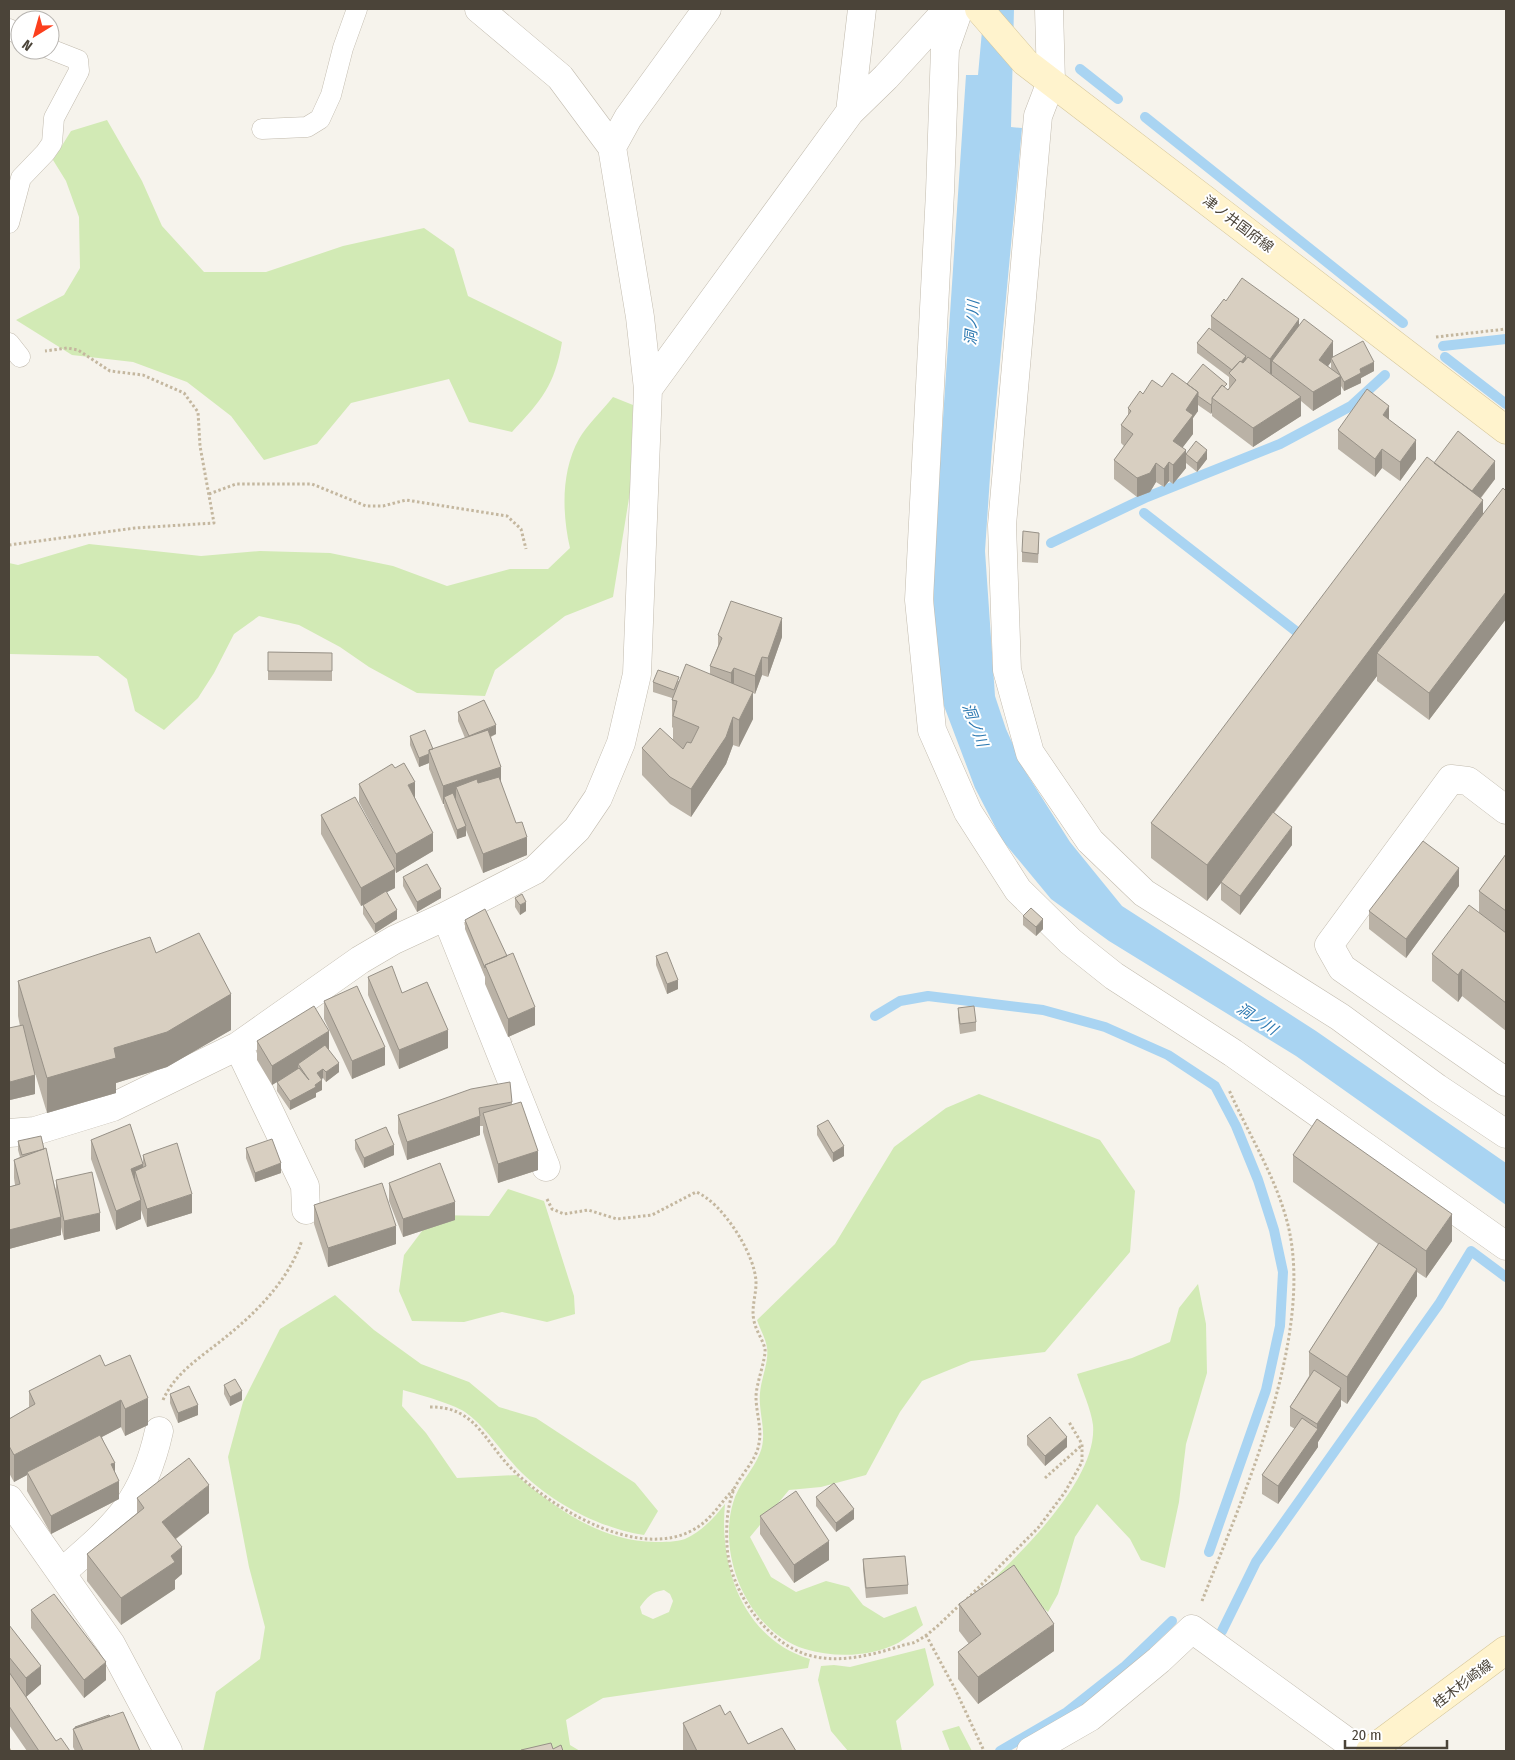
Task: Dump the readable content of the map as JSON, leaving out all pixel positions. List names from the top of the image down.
{
  "streets": {
    "main road": ["津ノ井国府線", "桂木杉崎線"]
  },
  "water": ["洞ノ川"],
  "scale_bar": "20 m",
  "north": "bottom left"
}
